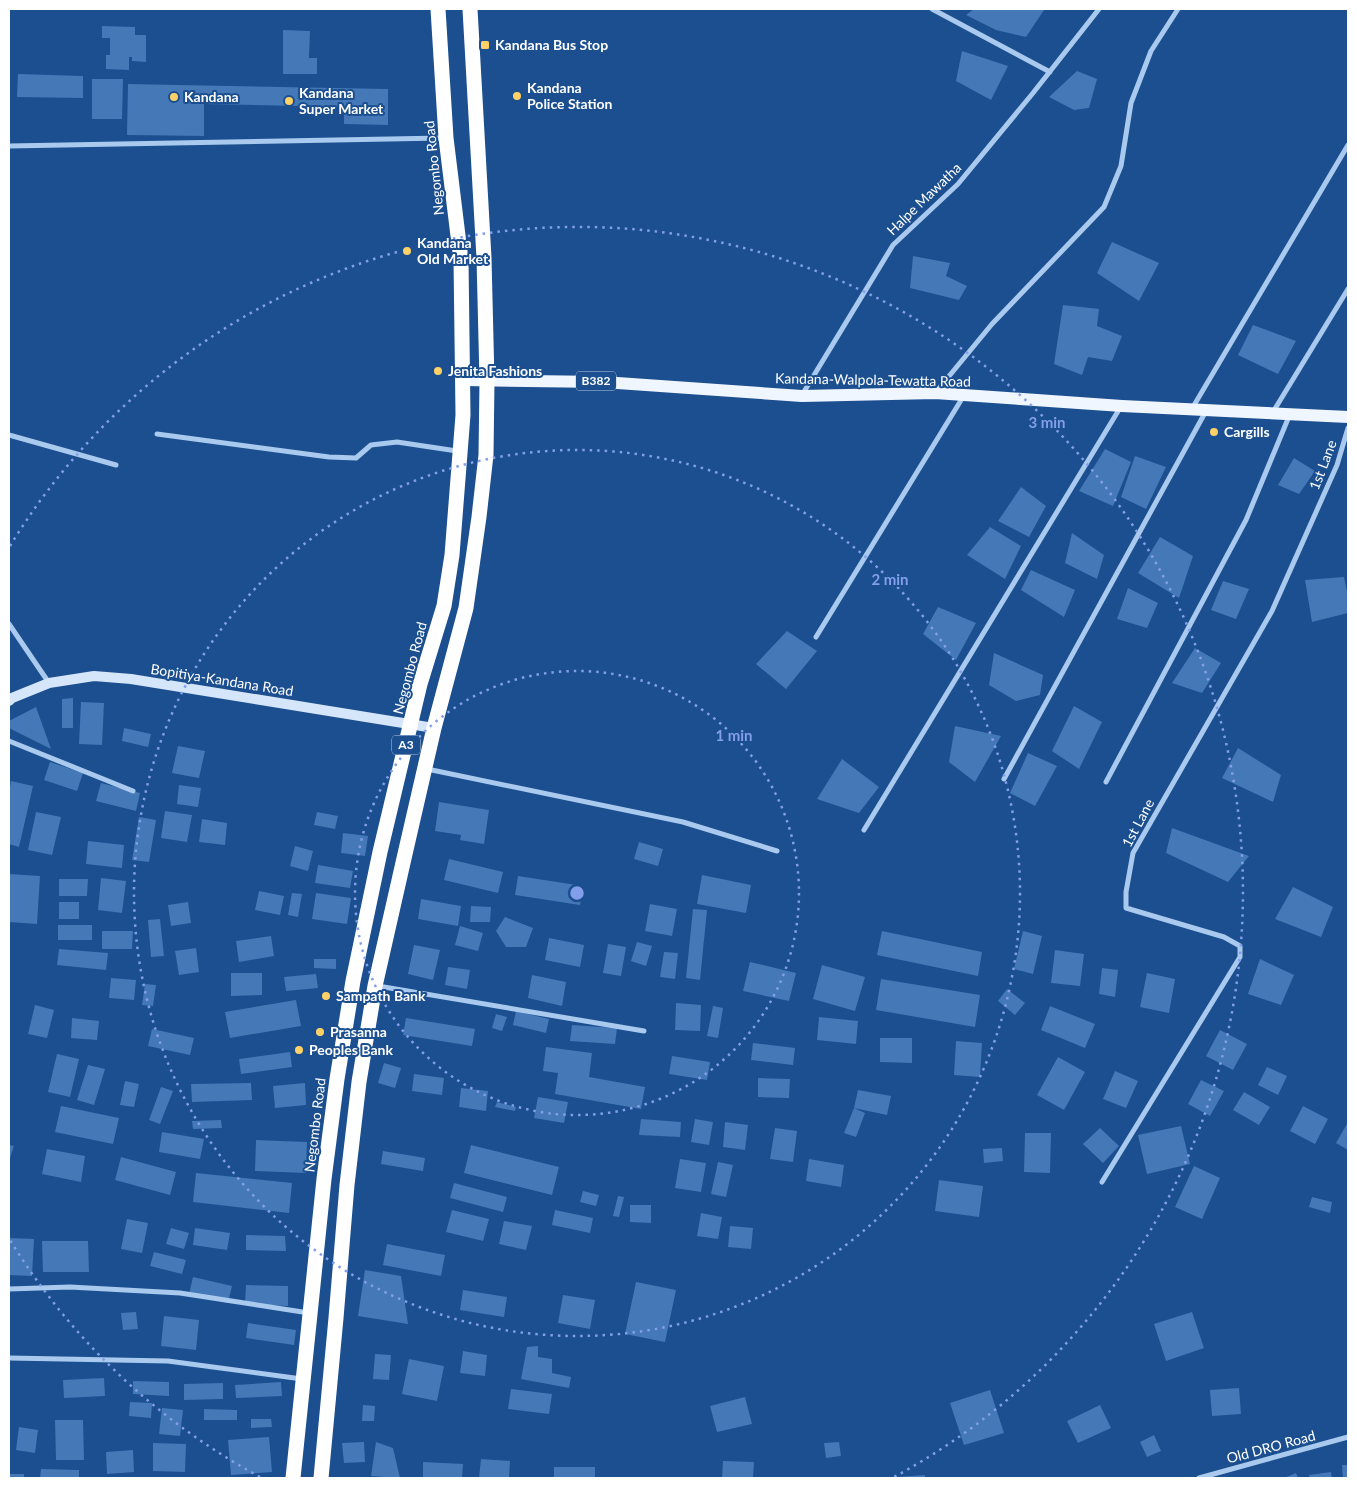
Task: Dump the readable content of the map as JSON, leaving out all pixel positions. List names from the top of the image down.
{
  "streets": {
    "highway": ["Negombo Road", "A3"],
    "main road": ["Kandana-Walpola-Tewatta Road", "B382"],
    "street": [
      "Halpe Mawatha",
      "1st Lane",
      "Bopitiya-Kandana Road",
      "Old DRO Road"
    ]
  },
  "crossings": [
    ["Negombo Road", "Kandana-Walpola-Tewatta Road"],
    ["Negombo Road", "Bopitiya-Kandana Road"],
    ["Halpe Mawatha", "Kandana-Walpola-Tewatta Road"],
    ["Kandana-Walpola-Tewatta Road", "A3"],
    ["Bopitiya-Kandana Road", "A3"]
  ],
  "places": {
    "transit": ["Kandana Bus Stop"],
    "other": [
      "Kandana Police Station",
      "Kandana",
      "Kandana Super Market",
      "Kandana Old Market",
      "Jenita Fashions",
      "Cargills",
      "Sampath Bank",
      "Prasanna",
      "Peoples Bank"
    ]
  },
  "rings": ["3 min", "2 min", "1 min"]
}
